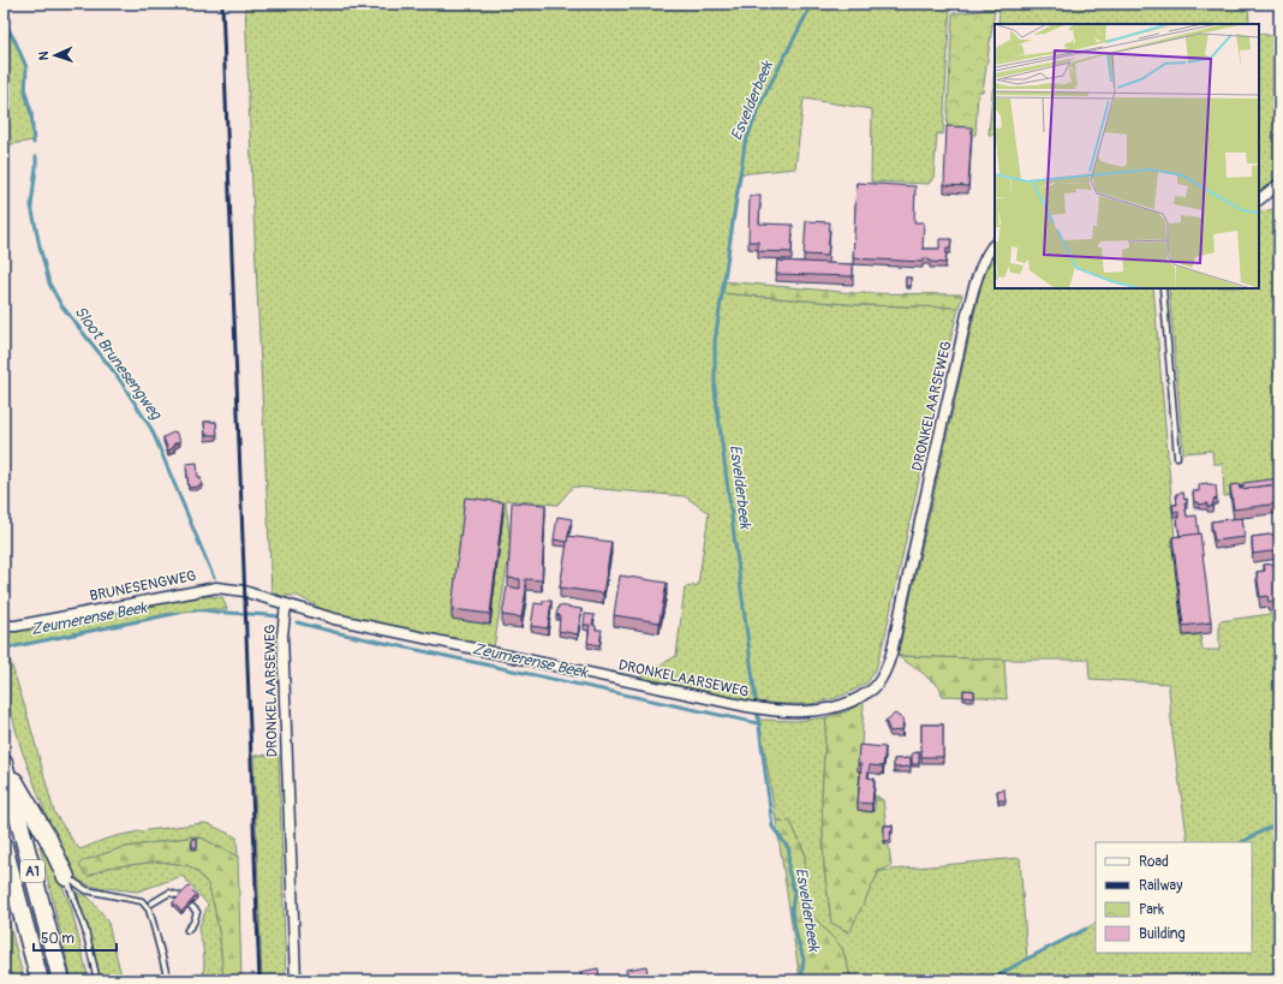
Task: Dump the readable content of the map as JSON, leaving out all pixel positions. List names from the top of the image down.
{
  "streets": {
    "highway": ["A1"],
    "street": ["DRONKELAARSEWEG", "BRUNESENGWEG"]
  },
  "crossings": [
    ["DRONKELAARSEWEG", "BRUNESENGWEG"]
  ],
  "water": ["Esvelderbeek", "Sloot Brunesengweg", "Zeumerense Beek"],
  "legend": [
    "Road",
    "Railway",
    "Park",
    "Building"
  ],
  "scale_bar": "50 m",
  "north": "left"
}
